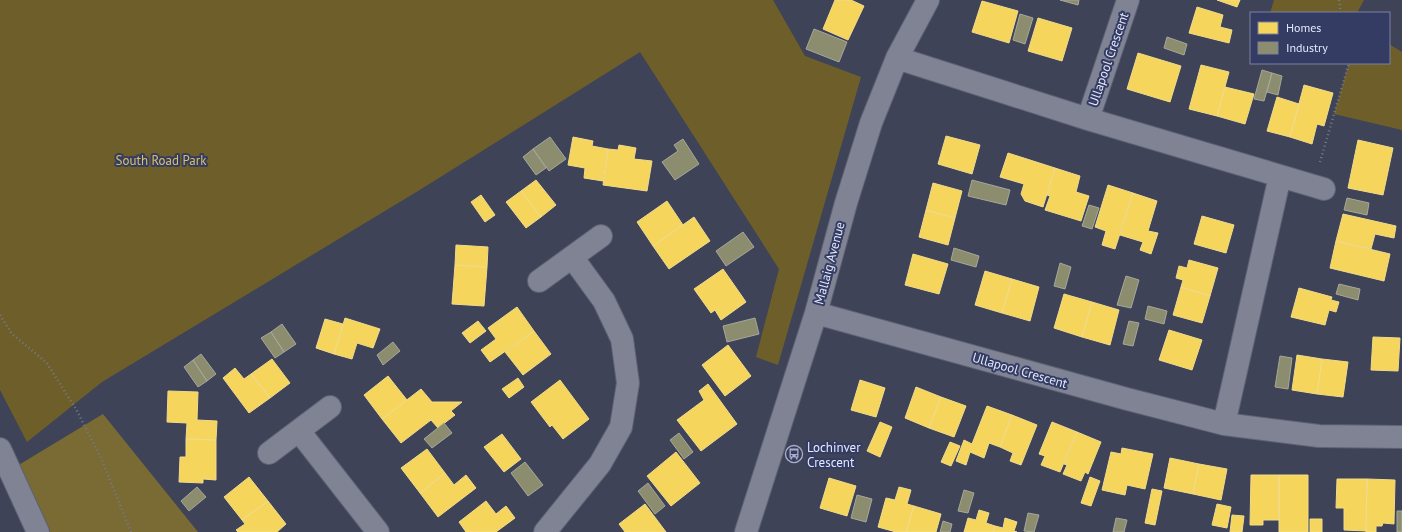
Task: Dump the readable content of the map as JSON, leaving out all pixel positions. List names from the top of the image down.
{
  "streets": {
    "street": ["Ullapool Crescent", "Mallaig Avenue"]
  },
  "crossings": [
    ["Ullapool Crescent", "Mallaig Avenue"]
  ],
  "parks": ["South Road Park"],
  "places": {
    "bus stop": ["Lochinver Crescent"]
  },
  "legend": ["Homes", "Industry"]
}
